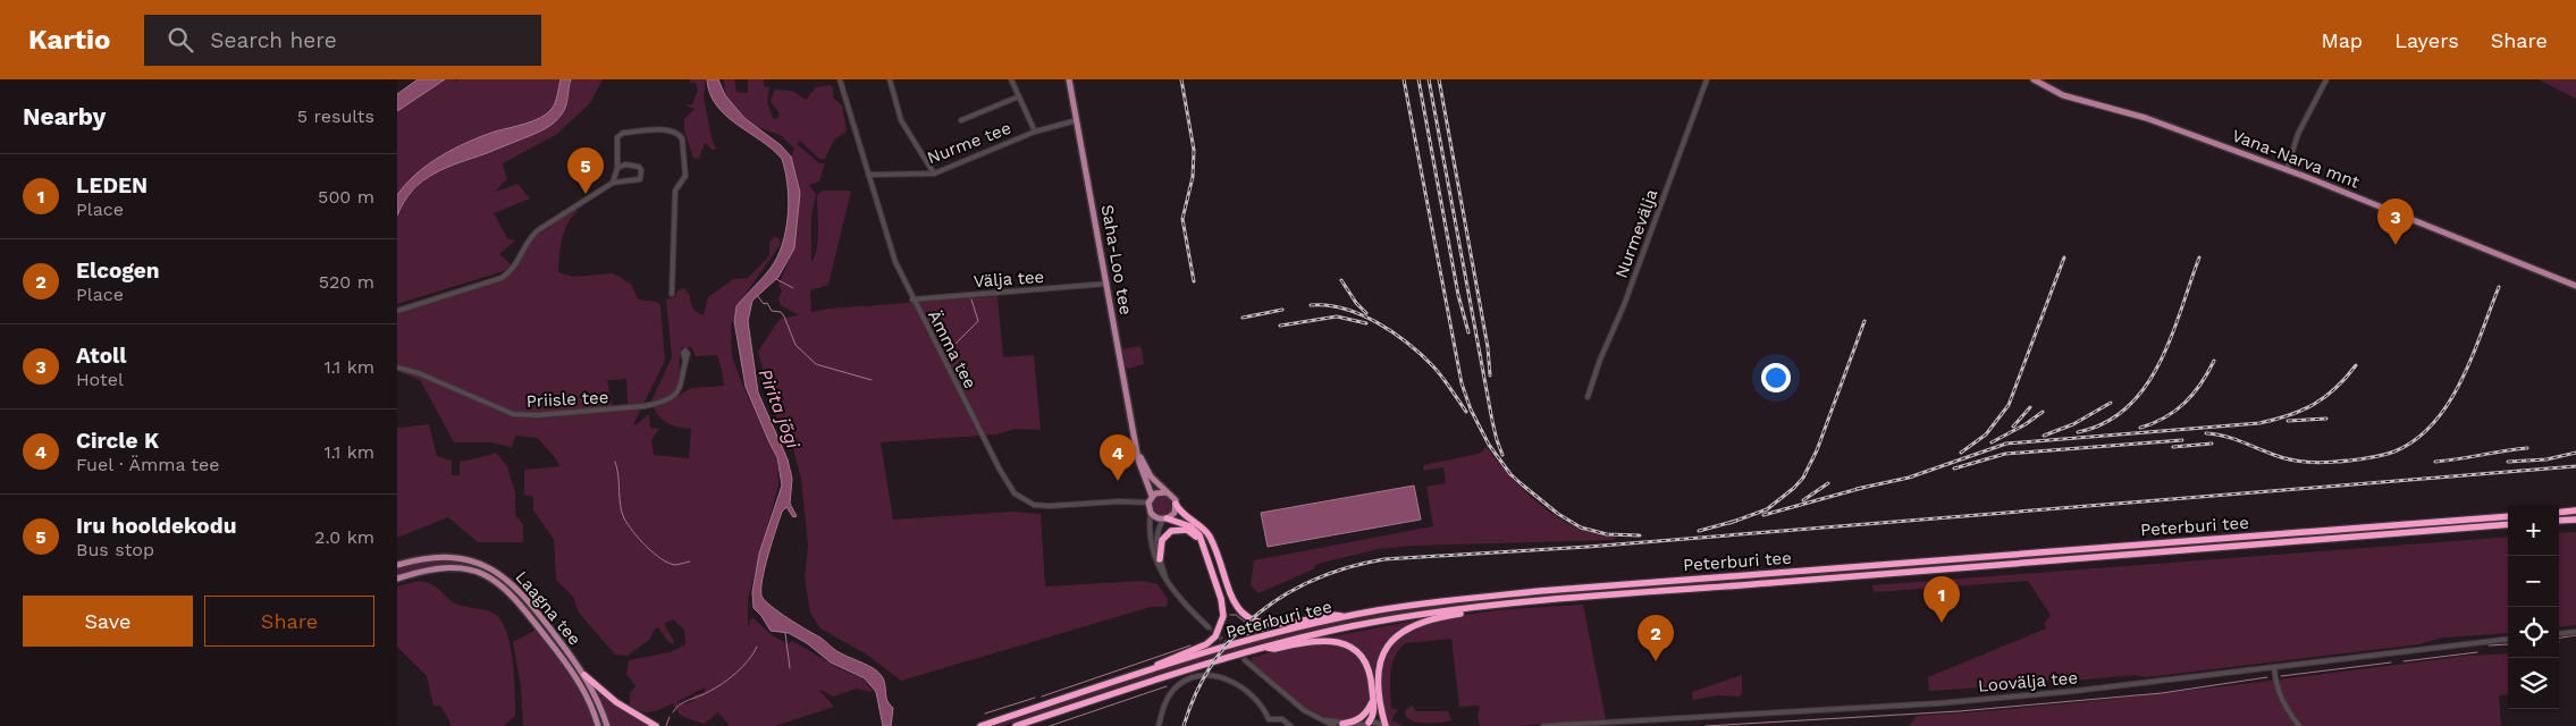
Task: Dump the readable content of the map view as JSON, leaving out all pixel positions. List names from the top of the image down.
{
  "streets": {
    "highway": ["Peterburi tee"],
    "main road": ["Vana-Narva mnt", "Saha-Loo tee", "Laagna tee"],
    "street": [
      "Nurme tee",
      "Nurmevälja",
      "Välja tee",
      "Ämma tee",
      "Priisle tee",
      "Loovälja tee"
    ]
  },
  "crossings": [
    ["Nurme tee", "Saha-Loo tee"],
    ["Nurme tee", "Ämma tee"],
    ["Saha-Loo tee", "Välja tee"],
    ["Saha-Loo tee", "Ämma tee"],
    ["Välja tee", "Ämma tee"]
  ],
  "water": ["Pirita jõgi"],
  "page": {
    "header": "Kartio",
    "search": "Search here",
    "nav": ["Map", "Layers", "Share"],
    "heading": ["Nearby", "5 results"],
    "pins": [
      "5",
      "3",
      "4",
      "1",
      "2"
    ],
    "list": [
      {
        "mark": "1",
        "name": "LEDEN",
        "note": "Place",
        "value": "500 m"
      },
      {
        "mark": "2",
        "name": "Elcogen",
        "note": "Place",
        "value": "520 m"
      },
      {
        "mark": "3",
        "name": "Atoll",
        "note": "Hotel",
        "value": "1.1 km"
      },
      {
        "mark": "4",
        "name": "Circle K",
        "note": "Fuel · Ämma tee",
        "value": "1.1 km"
      },
      {
        "mark": "5",
        "name": "Iru hooldekodu",
        "note": "Bus stop",
        "value": "2.0 km"
      }
    ],
    "map_buttons": ["+", "−"],
    "buttons": ["Save", "Share"]
  }
}
